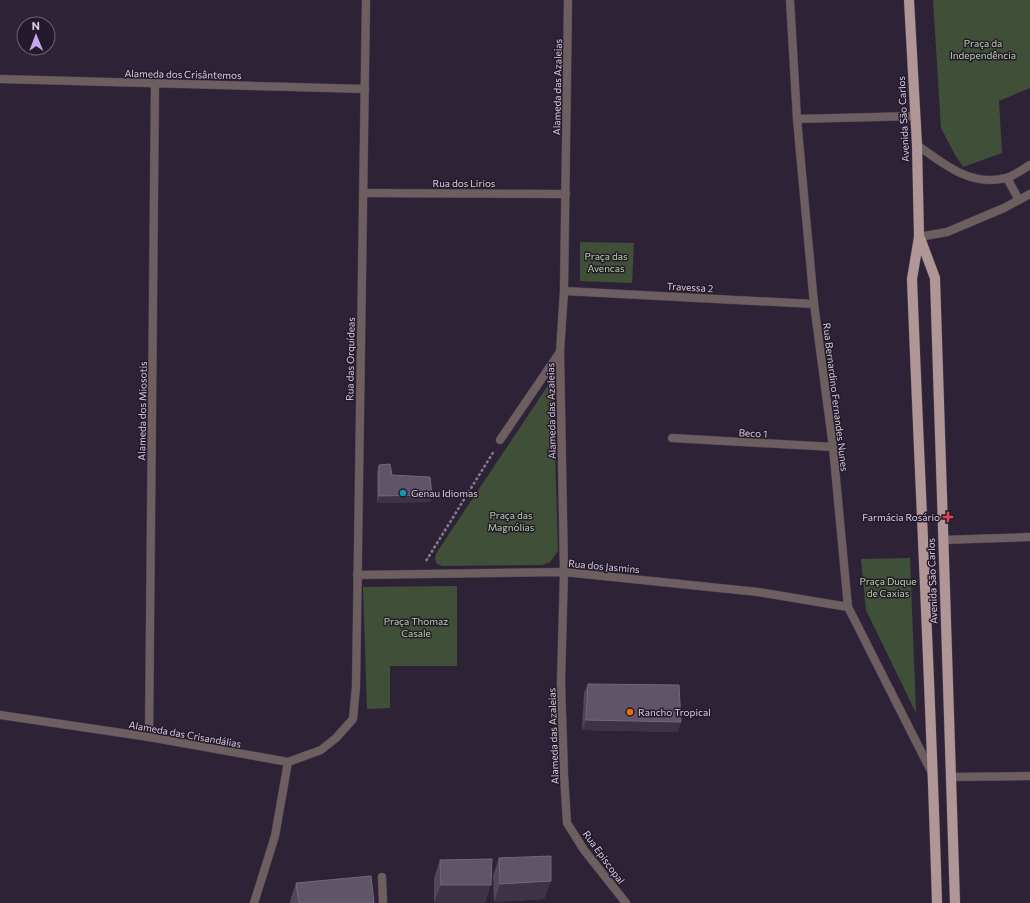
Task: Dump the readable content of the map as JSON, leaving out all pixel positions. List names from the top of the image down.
{
  "streets": {
    "main road": ["Avenida São Carlos"],
    "street": [
      "Alameda dos Crisântemos",
      "Alameda das Azaleias",
      "Rua dos Lirios",
      "Travessa 2",
      "Rua das Orquídeas",
      "Rua Bernardino Fernandes Nunes",
      "Alameda dos Miosotis",
      "Beco 1",
      "Rua dos Jasmins",
      "Alameda das Crisandálias",
      "Rua Episcopal"
    ]
  },
  "crossings": [
    ["Alameda dos Crisântemos", "Rua das Orquídeas"],
    ["Alameda dos Crisântemos", "Alameda dos Miosotis"],
    ["Alameda das Azaleias", "Rua dos Lirios"],
    ["Alameda das Azaleias", "Travessa 2"],
    ["Alameda das Azaleias", "Rua dos Jasmins"],
    ["Alameda das Azaleias", "Rua Episcopal"],
    ["Avenida São Carlos", "Rua Bernardino Fernandes Nunes"],
    ["Rua dos Lirios", "Rua das Orquídeas"],
    ["Travessa 2", "Rua Bernardino Fernandes Nunes"],
    ["Rua das Orquídeas", "Rua dos Jasmins"],
    ["Rua das Orquídeas", "Alameda das Crisandálias"],
    ["Rua Bernardino Fernandes Nunes", "Beco 1"],
    ["Rua Bernardino Fernandes Nunes", "Rua dos Jasmins"],
    ["Alameda dos Miosotis", "Alameda das Crisandálias"]
  ],
  "parks": [
    "Praça da Independência",
    "Praça das Avencas",
    "Praça das Magnólias",
    "Praça Duque de Caxias",
    "Praça Thomaz Casale"
  ],
  "places": {
    "other": ["Genau Idiomas", "Rancho Tropical"],
    "health": ["Farmácia Rosário"]
  },
  "north": "top"
}
